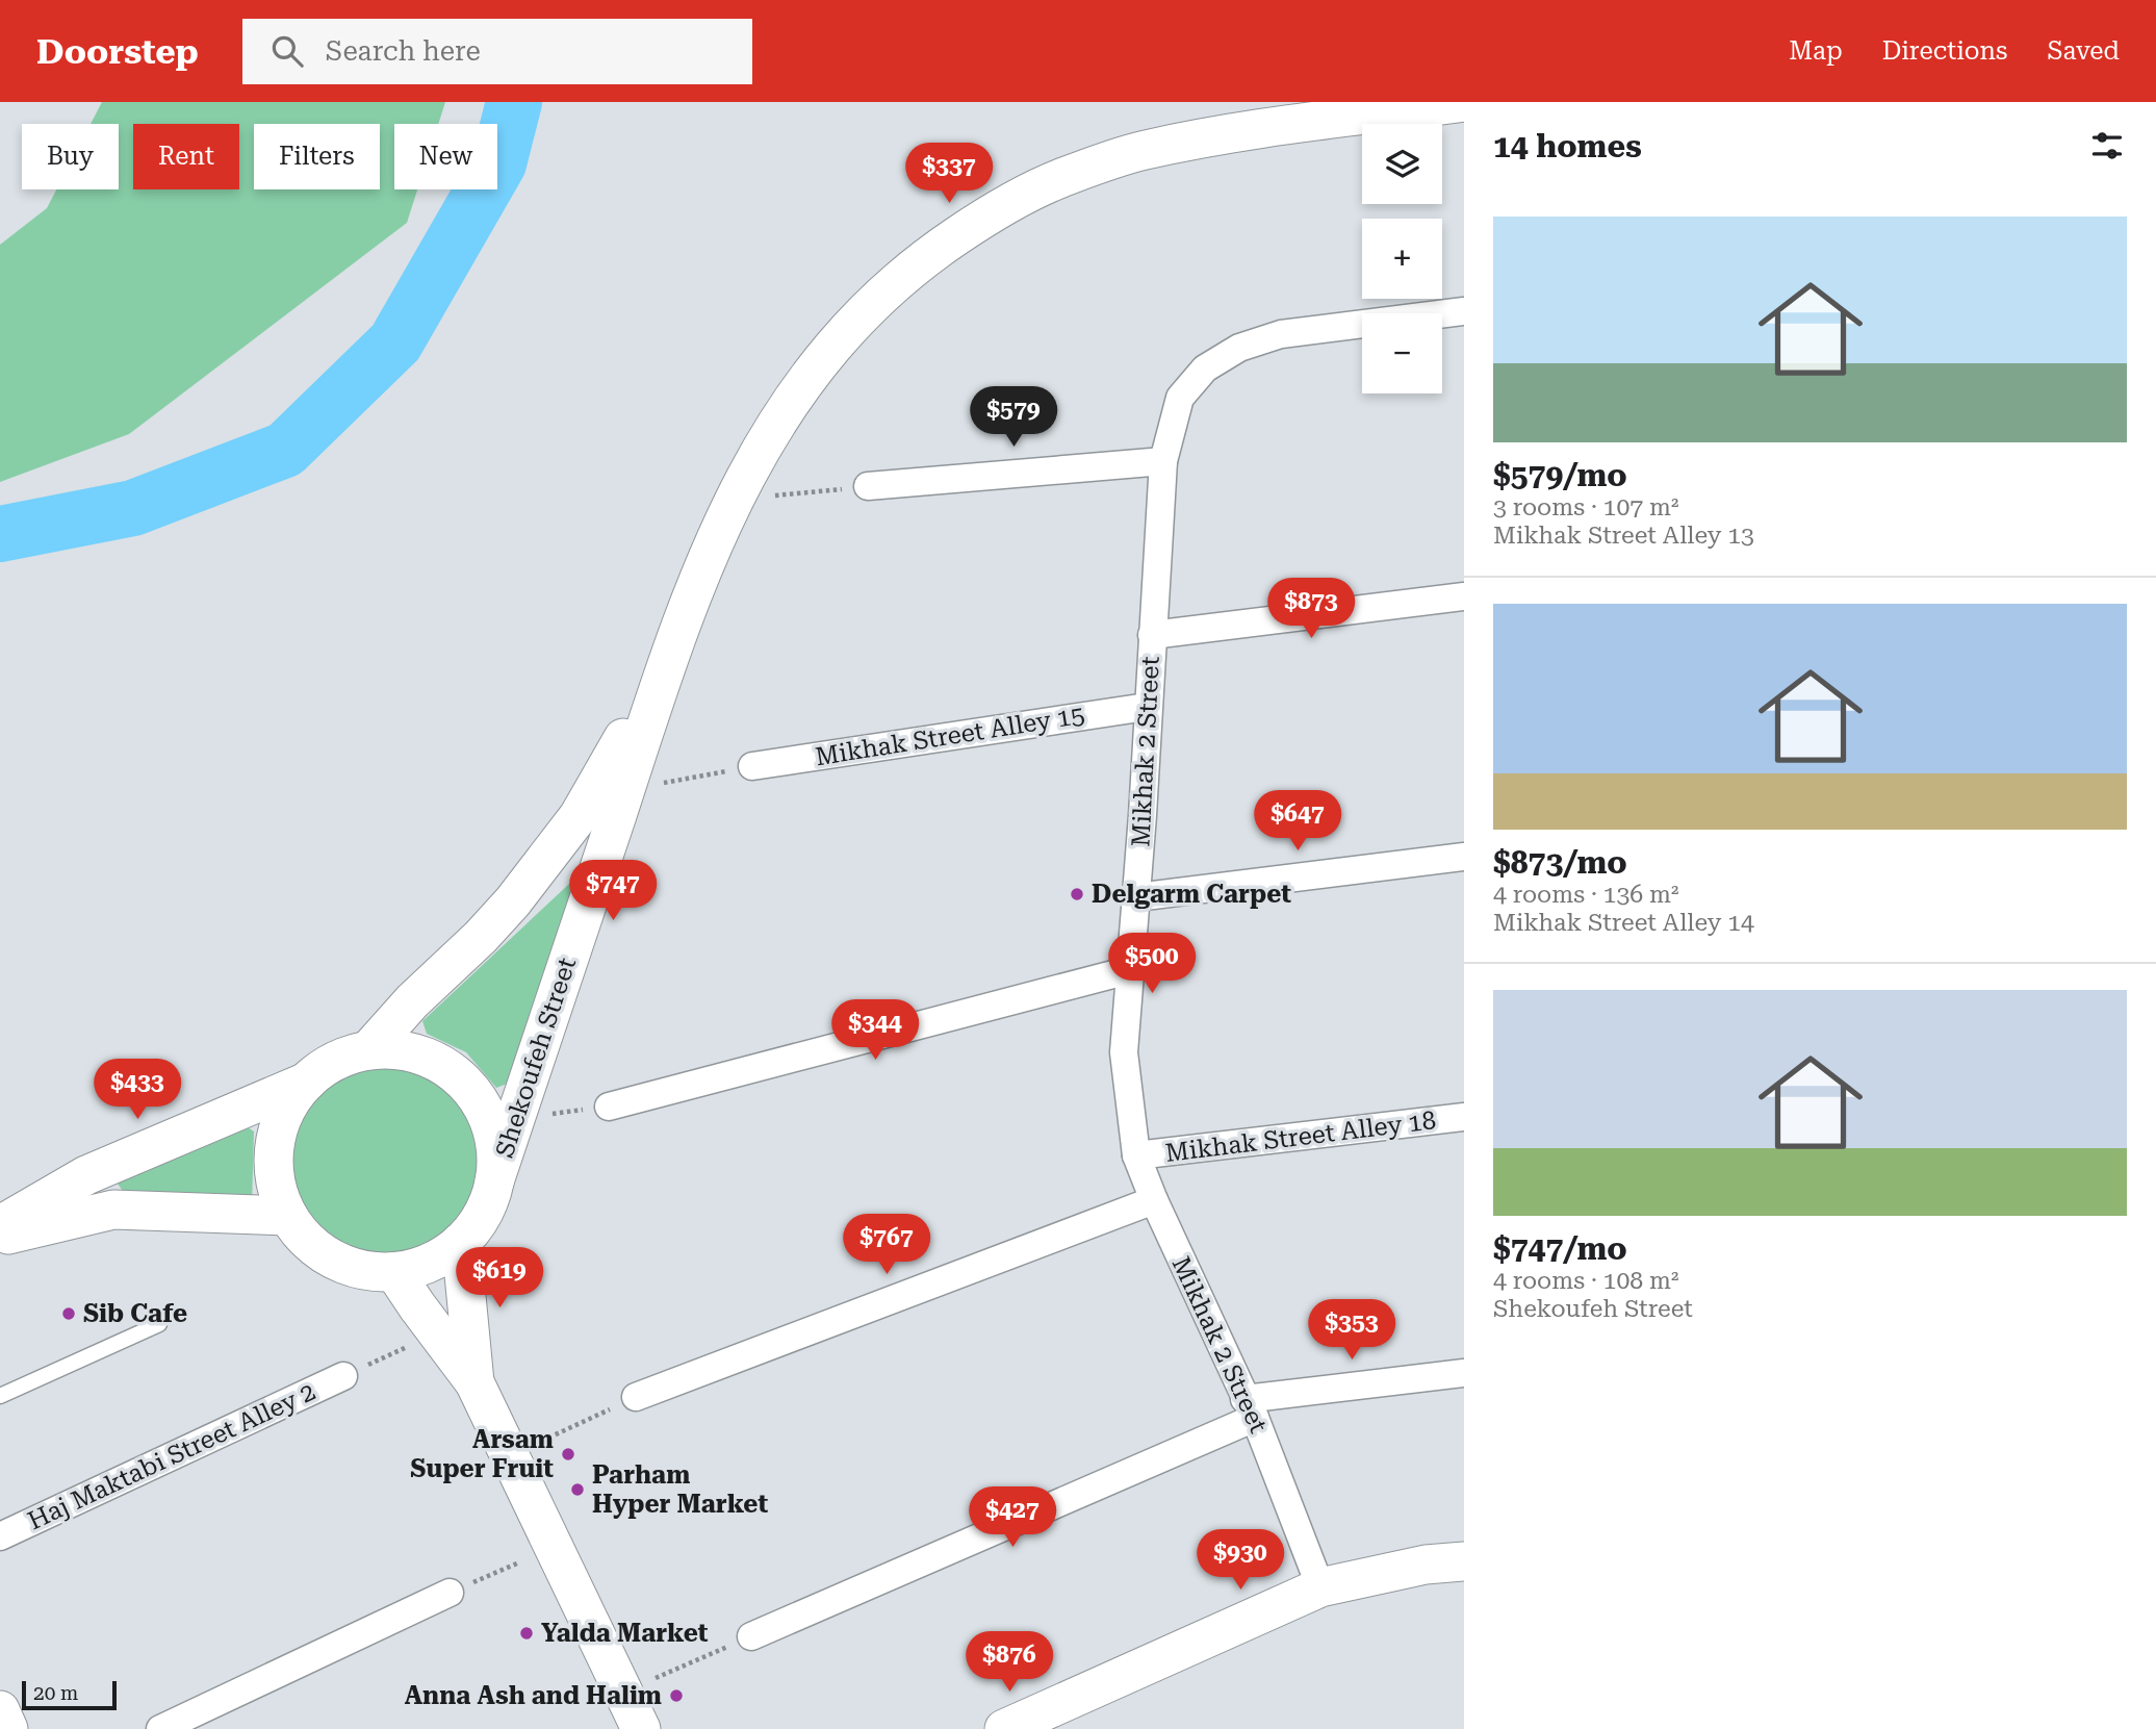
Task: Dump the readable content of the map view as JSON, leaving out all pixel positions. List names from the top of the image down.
{
  "streets": {
    "main road": ["Shekoufeh Street"],
    "street": [
      "Mikhak Street Alley 15",
      "Mikhak 2 Street",
      "Mikhak Street Alley 18",
      "Haj Maktabi Street Alley 2"
    ]
  },
  "crossings": [
    ["Mikhak Street Alley 15", "Mikhak 2 Street"],
    ["Mikhak 2 Street", "Mikhak Street Alley 18"]
  ],
  "places": [
    "Delgarm Carpet",
    "Sib Cafe",
    "Arsam Super Fruit",
    "Parham Hyper Market",
    "Yalda Market",
    "Anna Ash and Halim"
  ],
  "scale_bar": "20 m",
  "page": {
    "header": "Doorstep",
    "search": "Search here",
    "nav": ["Map", "Directions", "Saved"],
    "heading": "14 homes",
    "map_buttons": ["+", "−"],
    "chip": [
      "Buy",
      "Rent",
      "Filters",
      "New"
    ],
    "price": [
      "$337",
      "$579",
      "$873",
      "$647",
      "$747",
      "$500",
      "$344",
      "$433",
      "$767",
      "$619",
      "$353",
      "$427",
      "$930",
      "$876"
    ],
    "list": [
      {
        "name": "$579/mo",
        "note": "3 rooms · 107 m² · Mikhak Street Alley 13"
      },
      {
        "name": "$873/mo",
        "note": "4 rooms · 136 m² · Mikhak Street Alley 14"
      },
      {
        "name": "$747/mo",
        "note": "4 rooms · 108 m² · Shekoufeh Street"
      }
    ],
    "scale": "20 m"
  }
}
